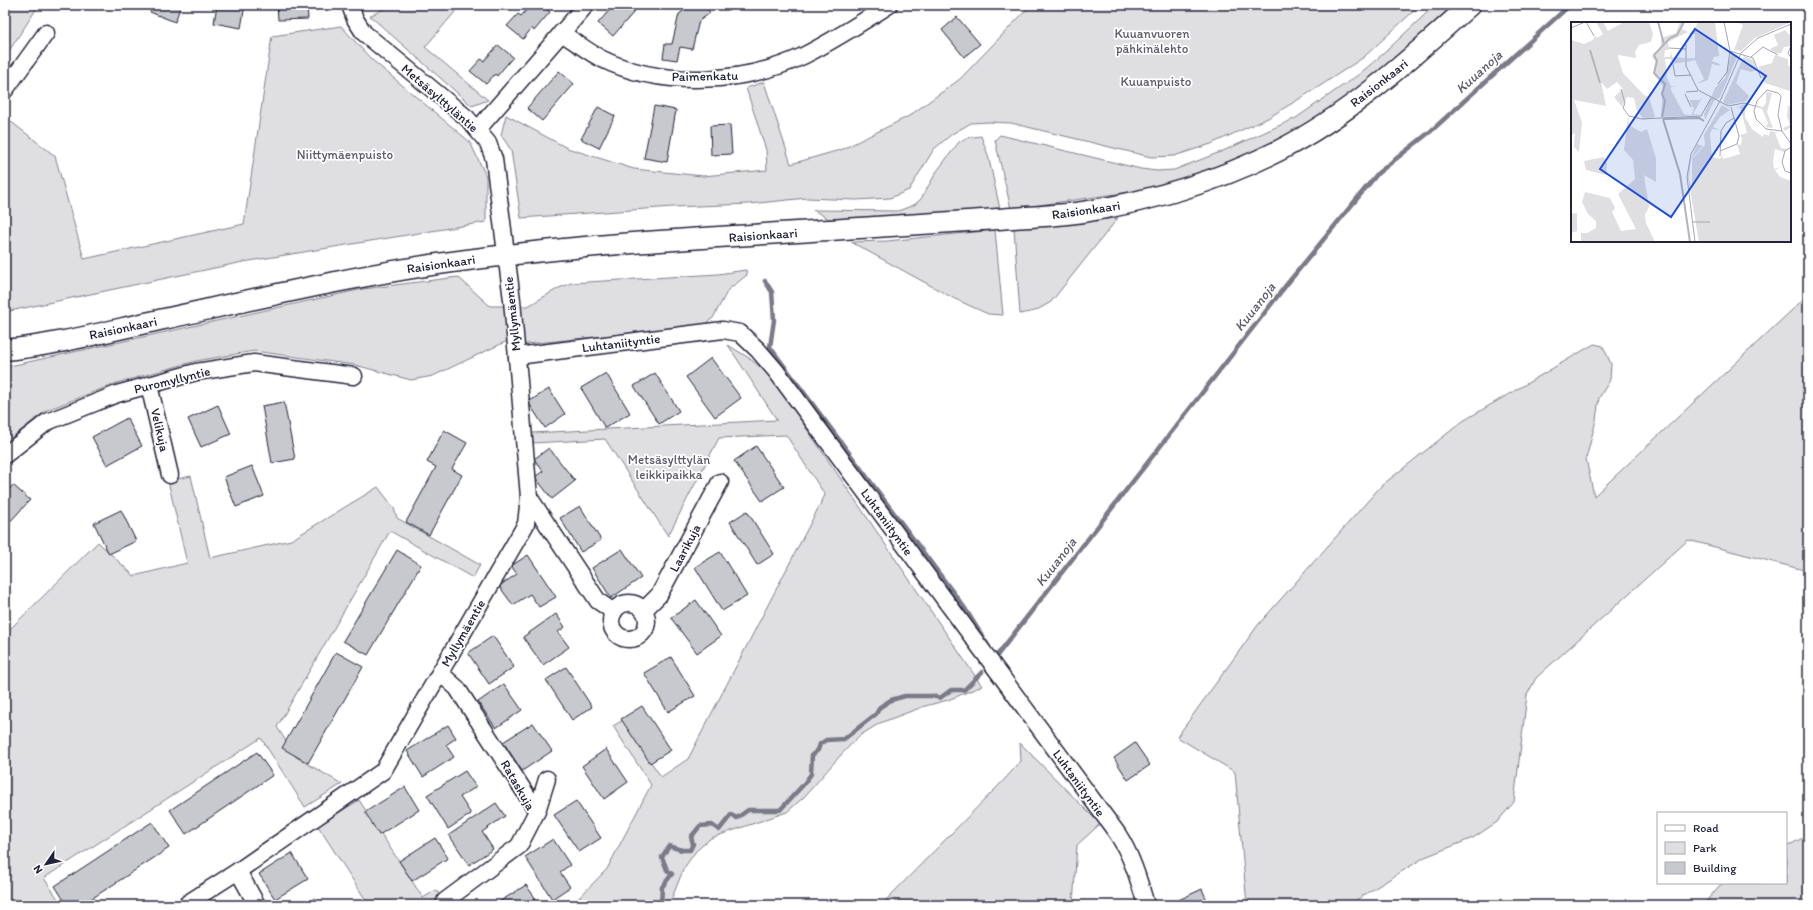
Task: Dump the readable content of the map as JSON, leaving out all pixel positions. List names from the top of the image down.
{
  "streets": {
    "main road": ["Raisionkaari"],
    "street": [
      "Paimenkatu",
      "Metsäsylttyläntie",
      "Myllymäentie",
      "Luhtaniityntie",
      "Puromyllyntie",
      "Velikuja",
      "Laarikuja",
      "Rataskuja"
    ]
  },
  "crossings": [
    ["Raisionkaari", "Metsäsylttyläntie"],
    ["Raisionkaari", "Myllymäentie"],
    ["Metsäsylttyläntie", "Myllymäentie"],
    ["Myllymäentie", "Luhtaniityntie"],
    ["Myllymäentie", "Rataskuja"],
    ["Puromyllyntie", "Velikuja"]
  ],
  "water": ["Kuuanoja"],
  "parks": [
    "Kuuanvuoren pähkinälehto",
    "Kuuanpuisto",
    "Niittymäenpuisto",
    "Metsäsylttylän leikkipaikka"
  ],
  "legend": ["Road", "Park", "Building"],
  "north": "bottom left"
}
